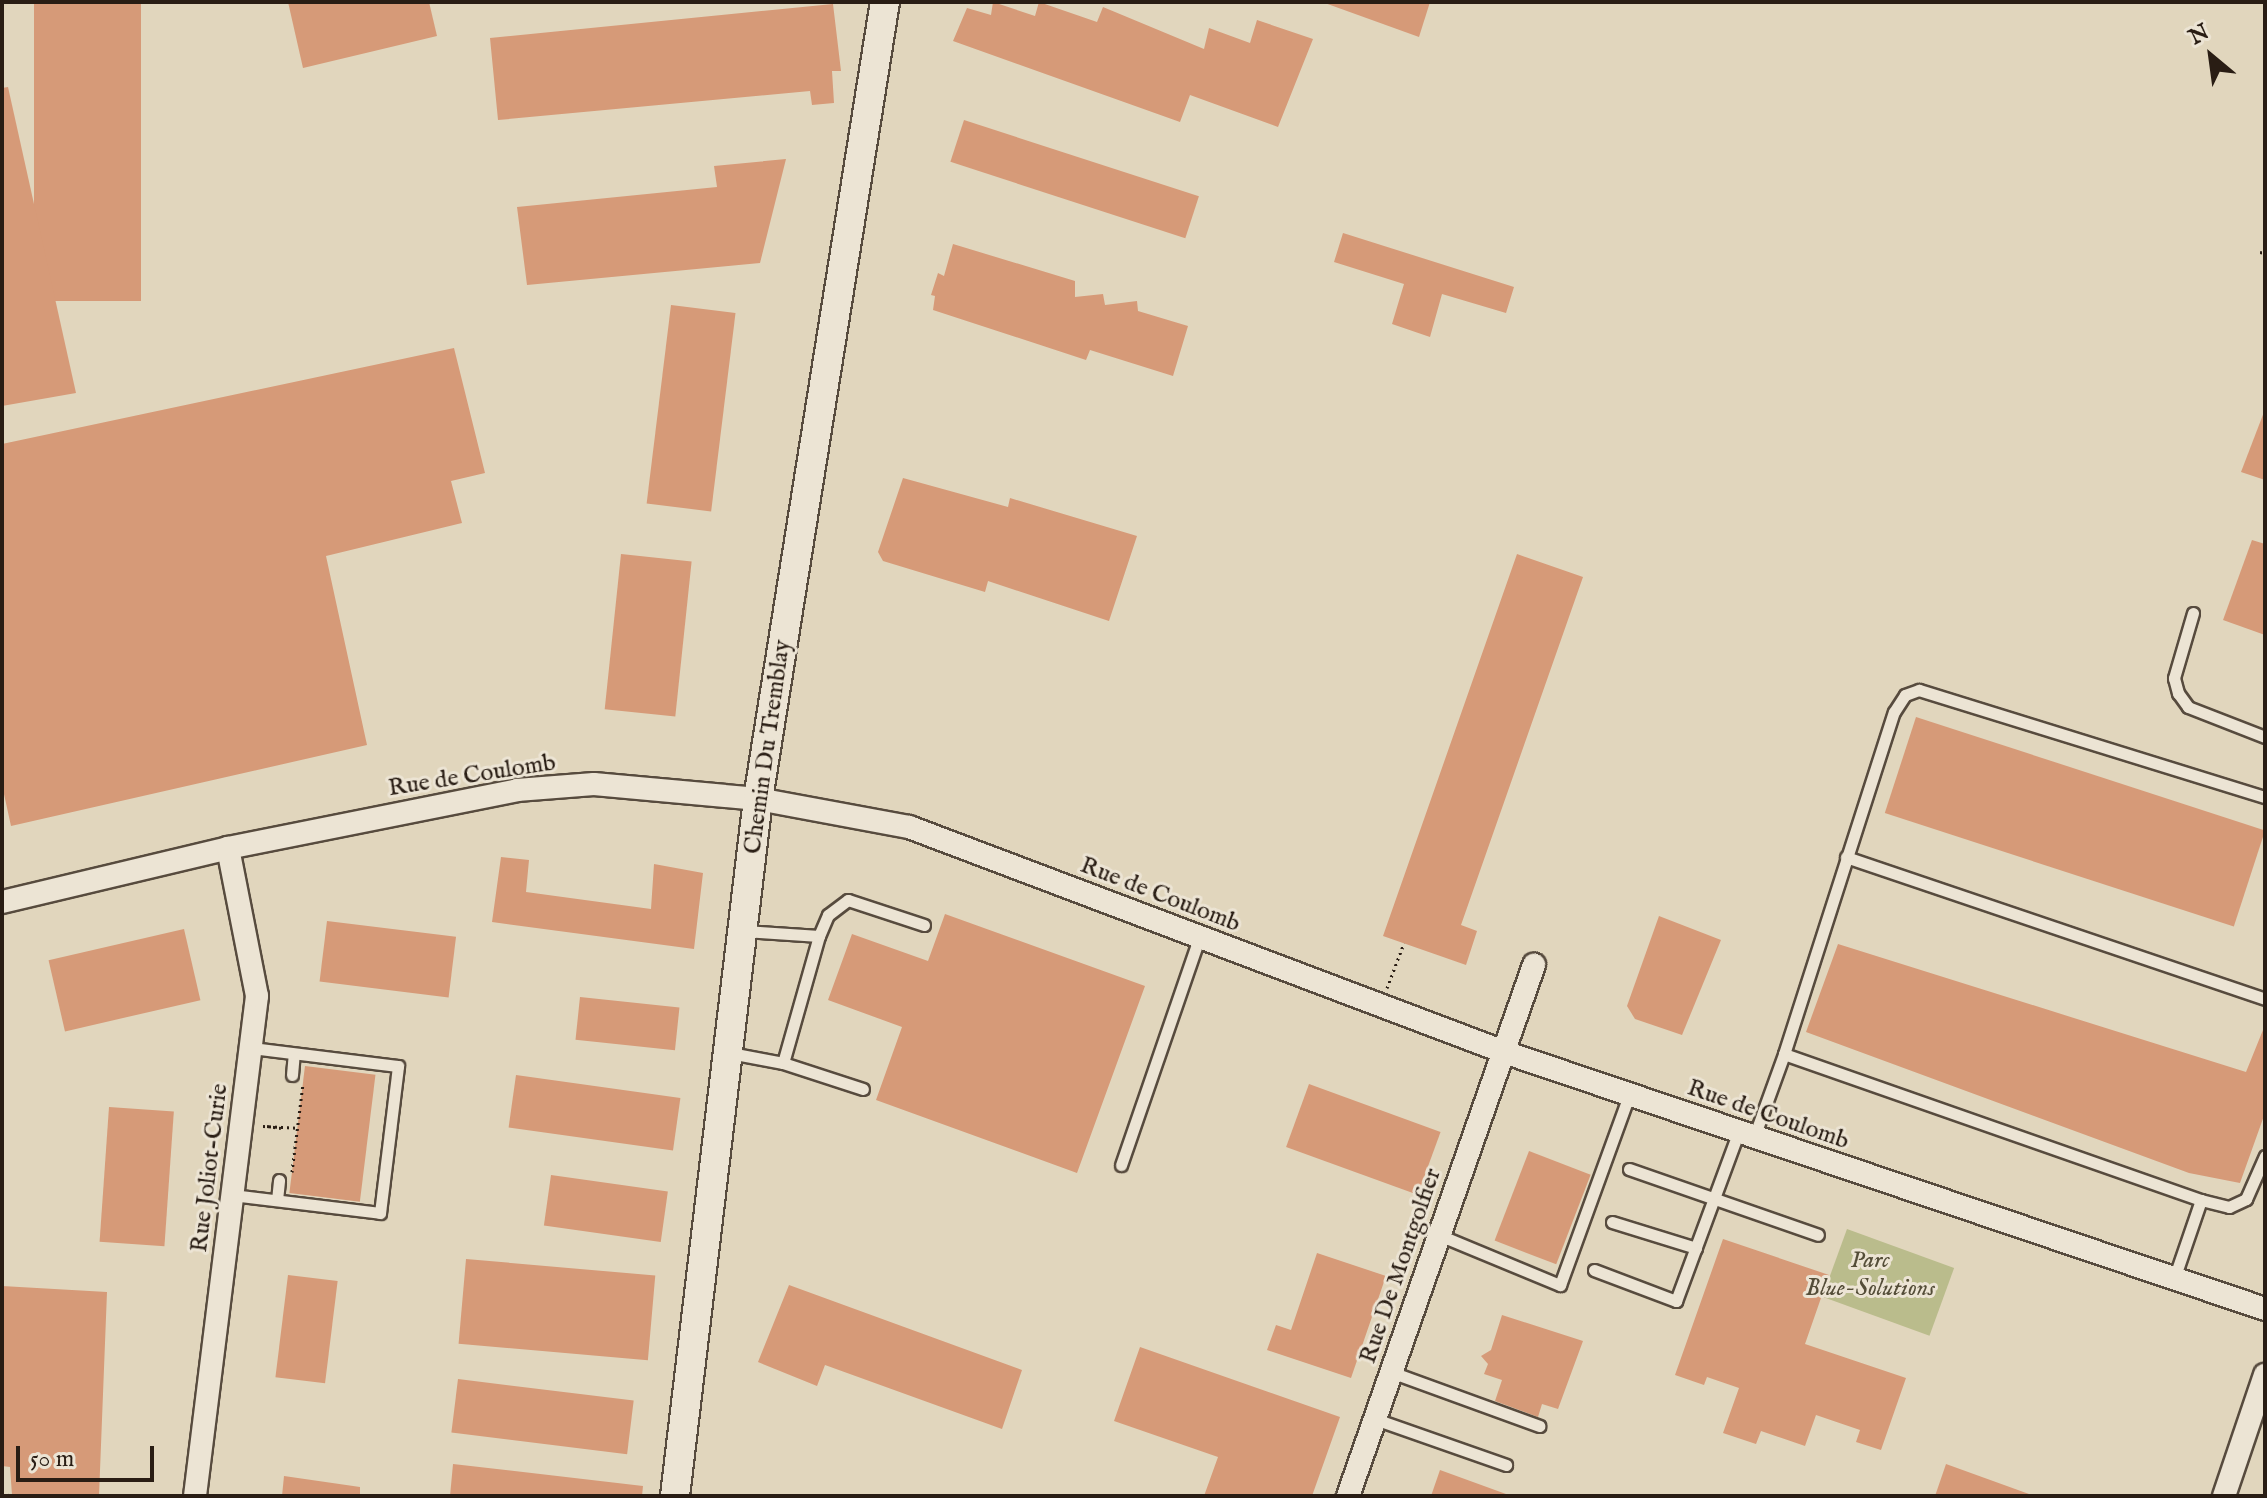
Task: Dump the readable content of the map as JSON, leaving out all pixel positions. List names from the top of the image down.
{
  "streets": {
    "street": [
      "Chemin Du Tremblay",
      "Rue de Coulomb",
      "Rue Joliot-Curie",
      "Rue De Montgolfier"
    ]
  },
  "crossings": [
    ["Chemin Du Tremblay", "Rue de Coulomb"],
    ["Rue de Coulomb", "Rue Joliot-Curie"],
    ["Rue de Coulomb", "Rue De Montgolfier"]
  ],
  "parks": ["Parc Blue-Solutions"],
  "scale_bar": "50 m",
  "north": "top left"
}
